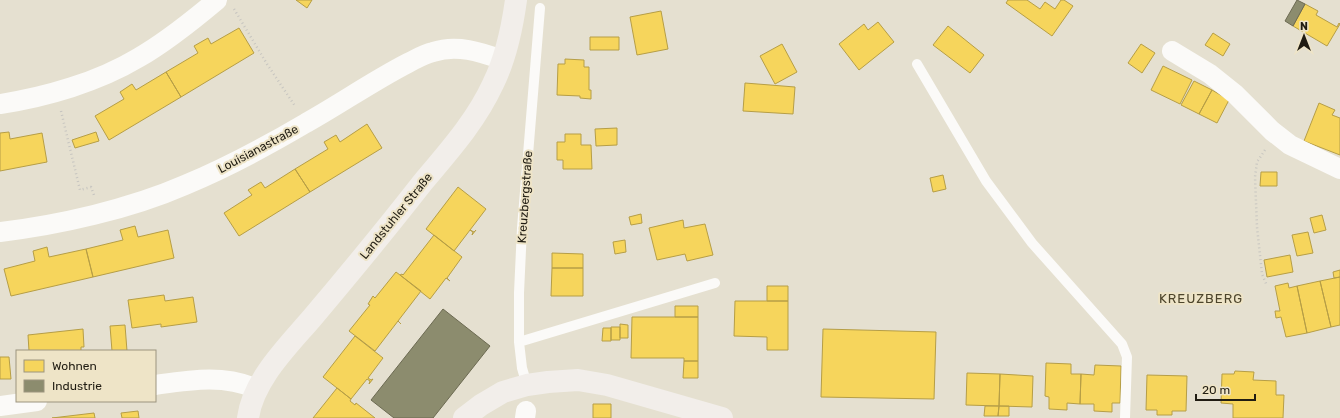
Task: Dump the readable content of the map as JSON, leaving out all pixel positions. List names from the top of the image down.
{
  "streets": {
    "street": ["Louisianastraße", "Landstuhler Straße"],
    "lane": ["Kreuzbergstraße"]
  },
  "crossings": [
    ["Louisianastraße", "Landstuhler Straße"]
  ],
  "districts": ["KREUZBERG"],
  "legend": ["Wohnen", "Industrie"],
  "scale_bar": "20 m",
  "north": "top"
}
